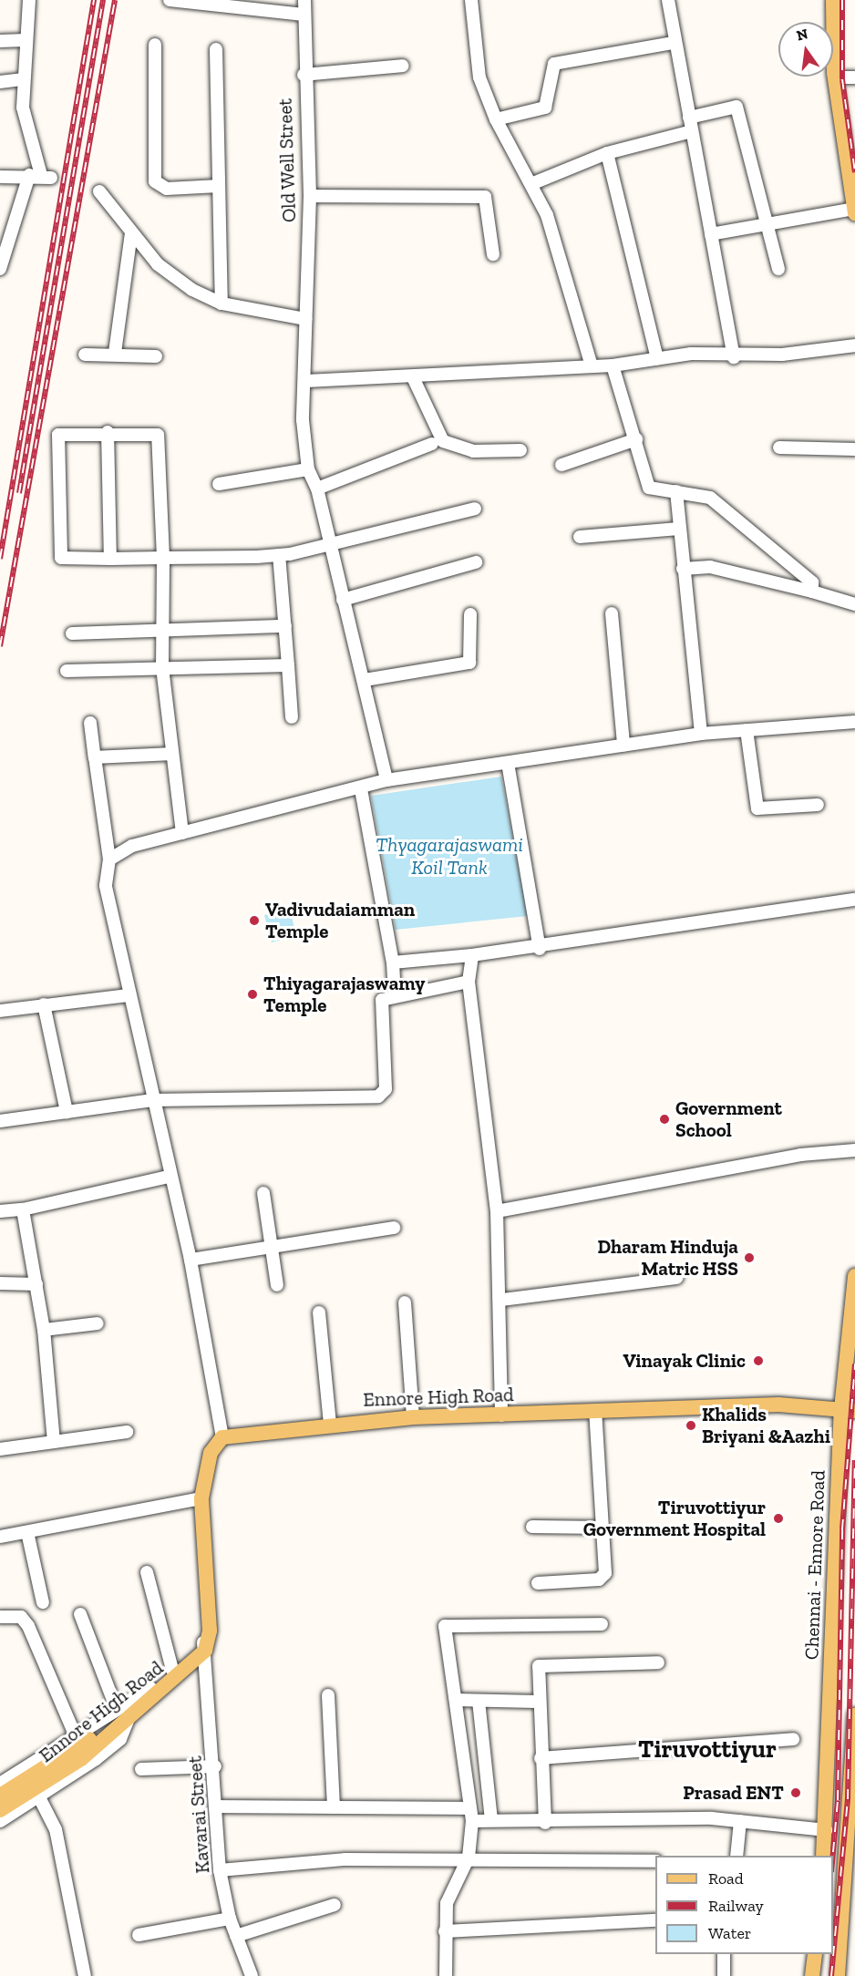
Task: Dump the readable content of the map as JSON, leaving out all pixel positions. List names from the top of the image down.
{
  "streets": {
    "main road": ["Ennore High Road", "Chennai - Ennore Road"],
    "street": ["Old Well Street", "Kavarai Street"]
  },
  "crossings": [
    ["Ennore High Road", "Chennai - Ennore Road"],
    ["Ennore High Road", "Kavarai Street"]
  ],
  "districts": ["Tiruvottiyur"],
  "water": ["Thyagarajaswami Koil Tank"],
  "places": [
    "Vadivudaiamman Temple",
    "Thiyagarajaswamy Temple",
    "Government School",
    "Dharam Hinduja Matric HSS",
    "Vinayak Clinic",
    "Khalids Briyani &Aazhi",
    "Tiruvottiyur Government Hospital",
    "Prasad ENT"
  ],
  "legend": ["Road", "Railway", "Water"],
  "north": "top"
}
